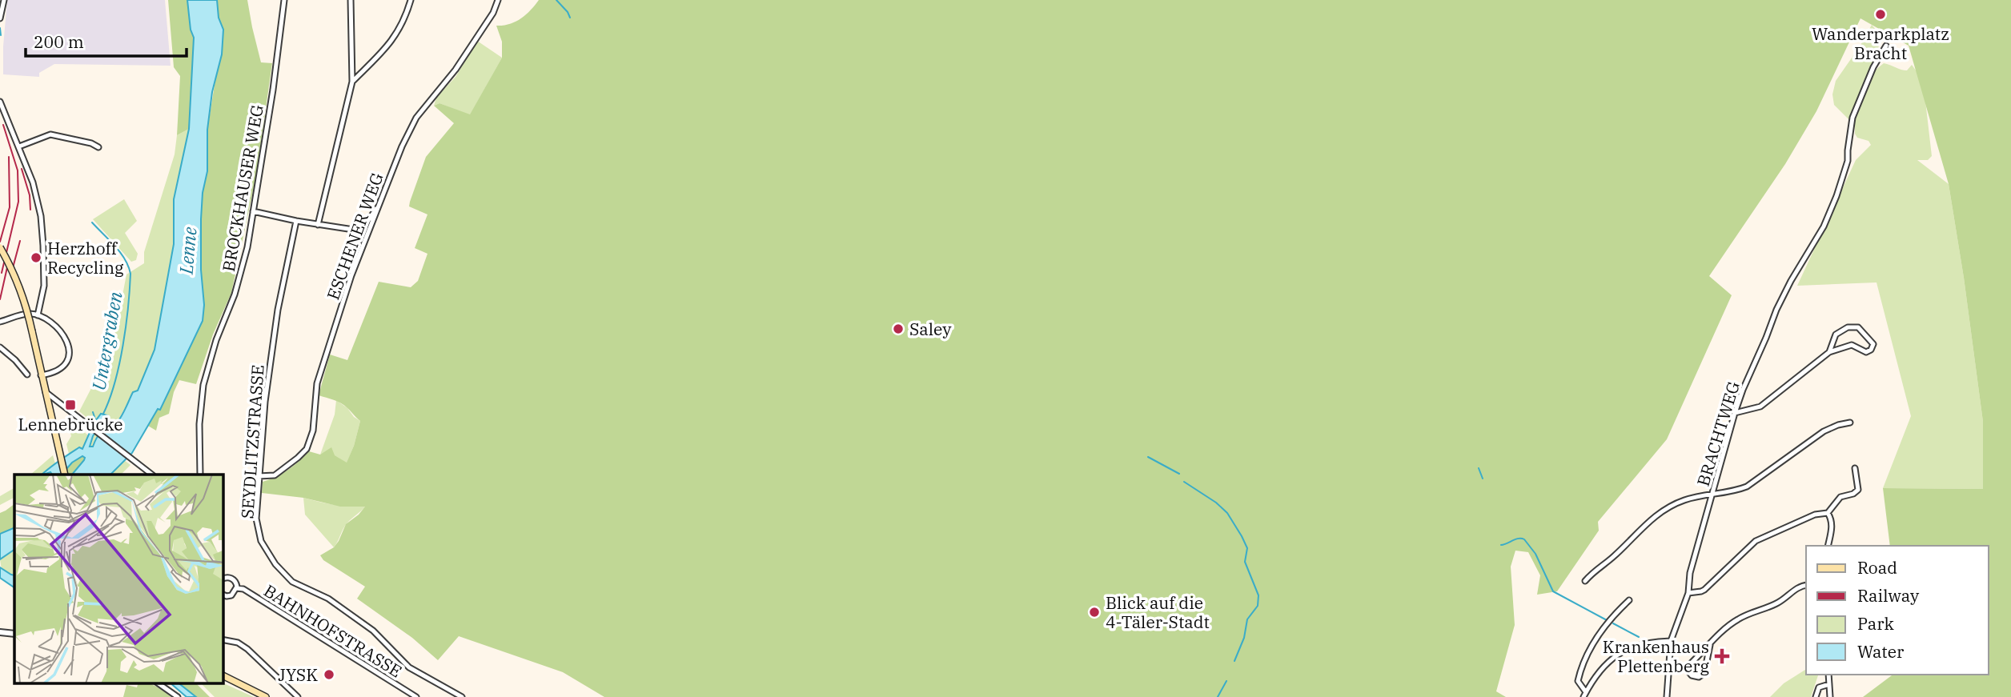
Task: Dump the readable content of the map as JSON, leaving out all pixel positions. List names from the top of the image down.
{
  "streets": {
    "street": [
      "BROCKHAUSER WEG",
      "ESCHENER WEG",
      "BRACHTWEG",
      "SEYDLITZSTRASSE",
      "BAHNHOFSTRASSE"
    ]
  },
  "crossings": [
    ["ESCHENER WEG", "SEYDLITZSTRASSE"]
  ],
  "water": ["Lenne", "Untergraben"],
  "places": {
    "other": [
      "Wanderparkplatz Bracht",
      "Herzhoff Recycling",
      "Saley",
      "Blick auf die 4-Täler-Stadt",
      "JYSK"
    ],
    "transit": ["Lennebrücke"],
    "health": ["Krankenhaus Plettenberg"]
  },
  "legend": [
    "Road",
    "Railway",
    "Park",
    "Water"
  ],
  "scale_bar": "200 m"
}
